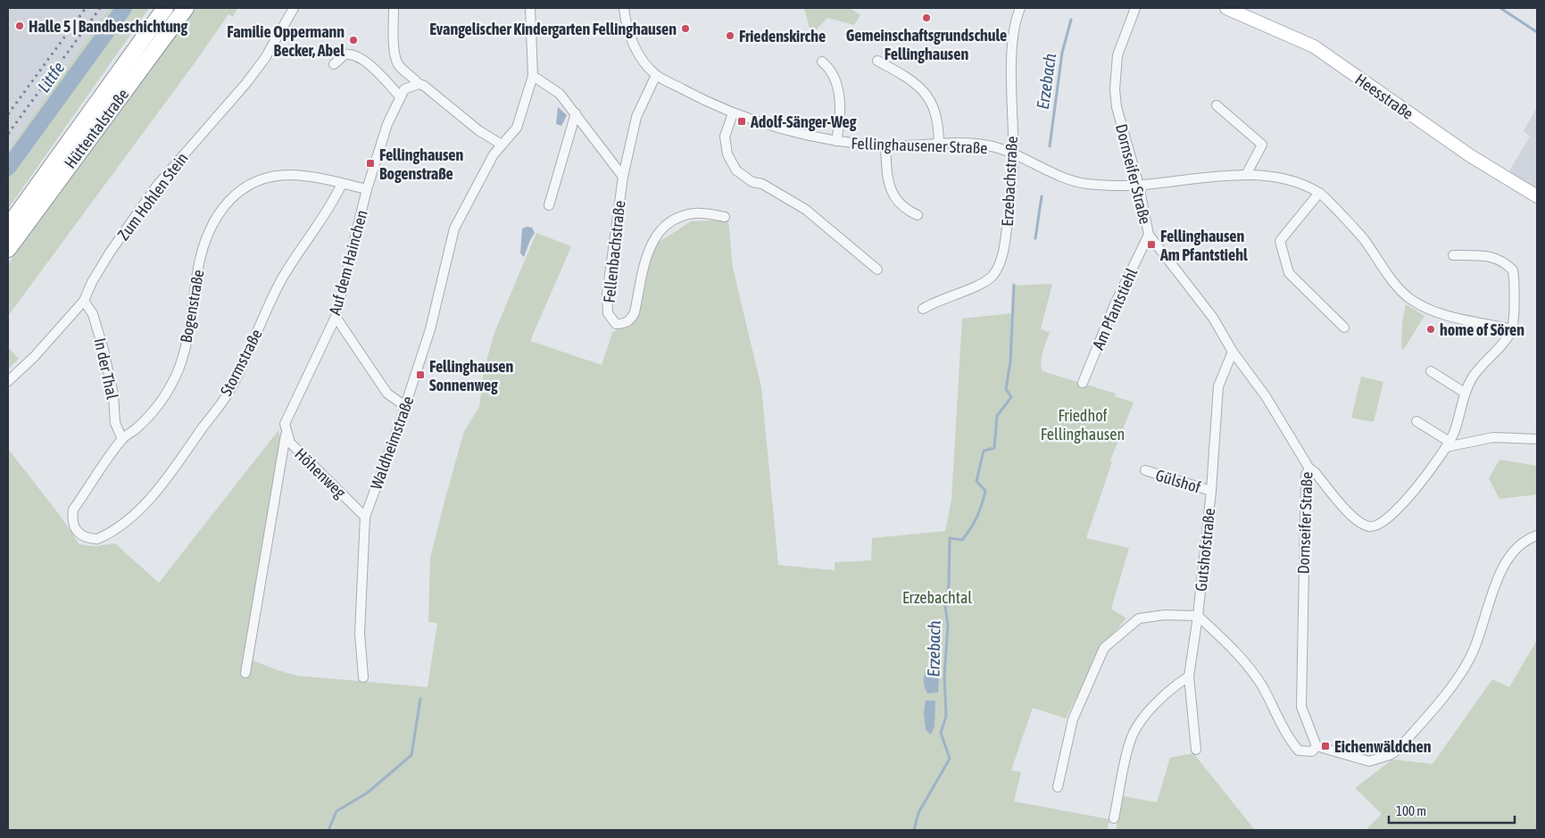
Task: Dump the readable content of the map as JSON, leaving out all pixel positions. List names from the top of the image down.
{
  "streets": {
    "highway": ["Hüttentalstraße"],
    "main road": ["Heesstraße"],
    "street": [
      "Fellinghausener Straße",
      "Dornseifer Straße",
      "Erzebachstraße",
      "Zum Hohlen Stein",
      "Fellenbachstraße",
      "Auf dem Hainchen",
      "Bogenstraße",
      "Am Pfantstiehl",
      "Stormstraße",
      "In der Thal",
      "Waldheimstraße",
      "Höhenweg",
      "Gülshof",
      "Gutshofstraße"
    ]
  },
  "crossings": [
    ["Fellinghausener Straße", "Dornseifer Straße"],
    ["Fellinghausener Straße", "Erzebachstraße"],
    ["Fellinghausener Straße", "Fellenbachstraße"],
    ["Dornseifer Straße", "Am Pfantstiehl"],
    ["Dornseifer Straße", "Gutshofstraße"],
    ["Zum Hohlen Stein", "In der Thal"],
    ["Auf dem Hainchen", "Bogenstraße"],
    ["Auf dem Hainchen", "Höhenweg"],
    ["Bogenstraße", "Stormstraße"],
    ["Bogenstraße", "In der Thal"],
    ["Waldheimstraße", "Höhenweg"],
    ["Gülshof", "Gutshofstraße"]
  ],
  "water": ["Littfe", "Erzebach"],
  "parks": ["Friedhof Fellinghausen", "Erzebachtal"],
  "places": {
    "other": [
      "Gemeinschaftsgrundschule Fellinghausen",
      "Halle 5 | Bandbeschichtung",
      "Evangelischer Kindergarten Fellinghausen",
      "Friedenskirche",
      "Familie Oppermann Becker, Abel",
      "home of Sören"
    ],
    "transit": [
      "Adolf-Sänger-Weg",
      "Fellinghausen Bogenstraße",
      "Fellinghausen Am Pfantstiehl",
      "Fellinghausen Sonnenweg",
      "Eichenwäldchen"
    ]
  },
  "scale_bar": "100 m"
}
